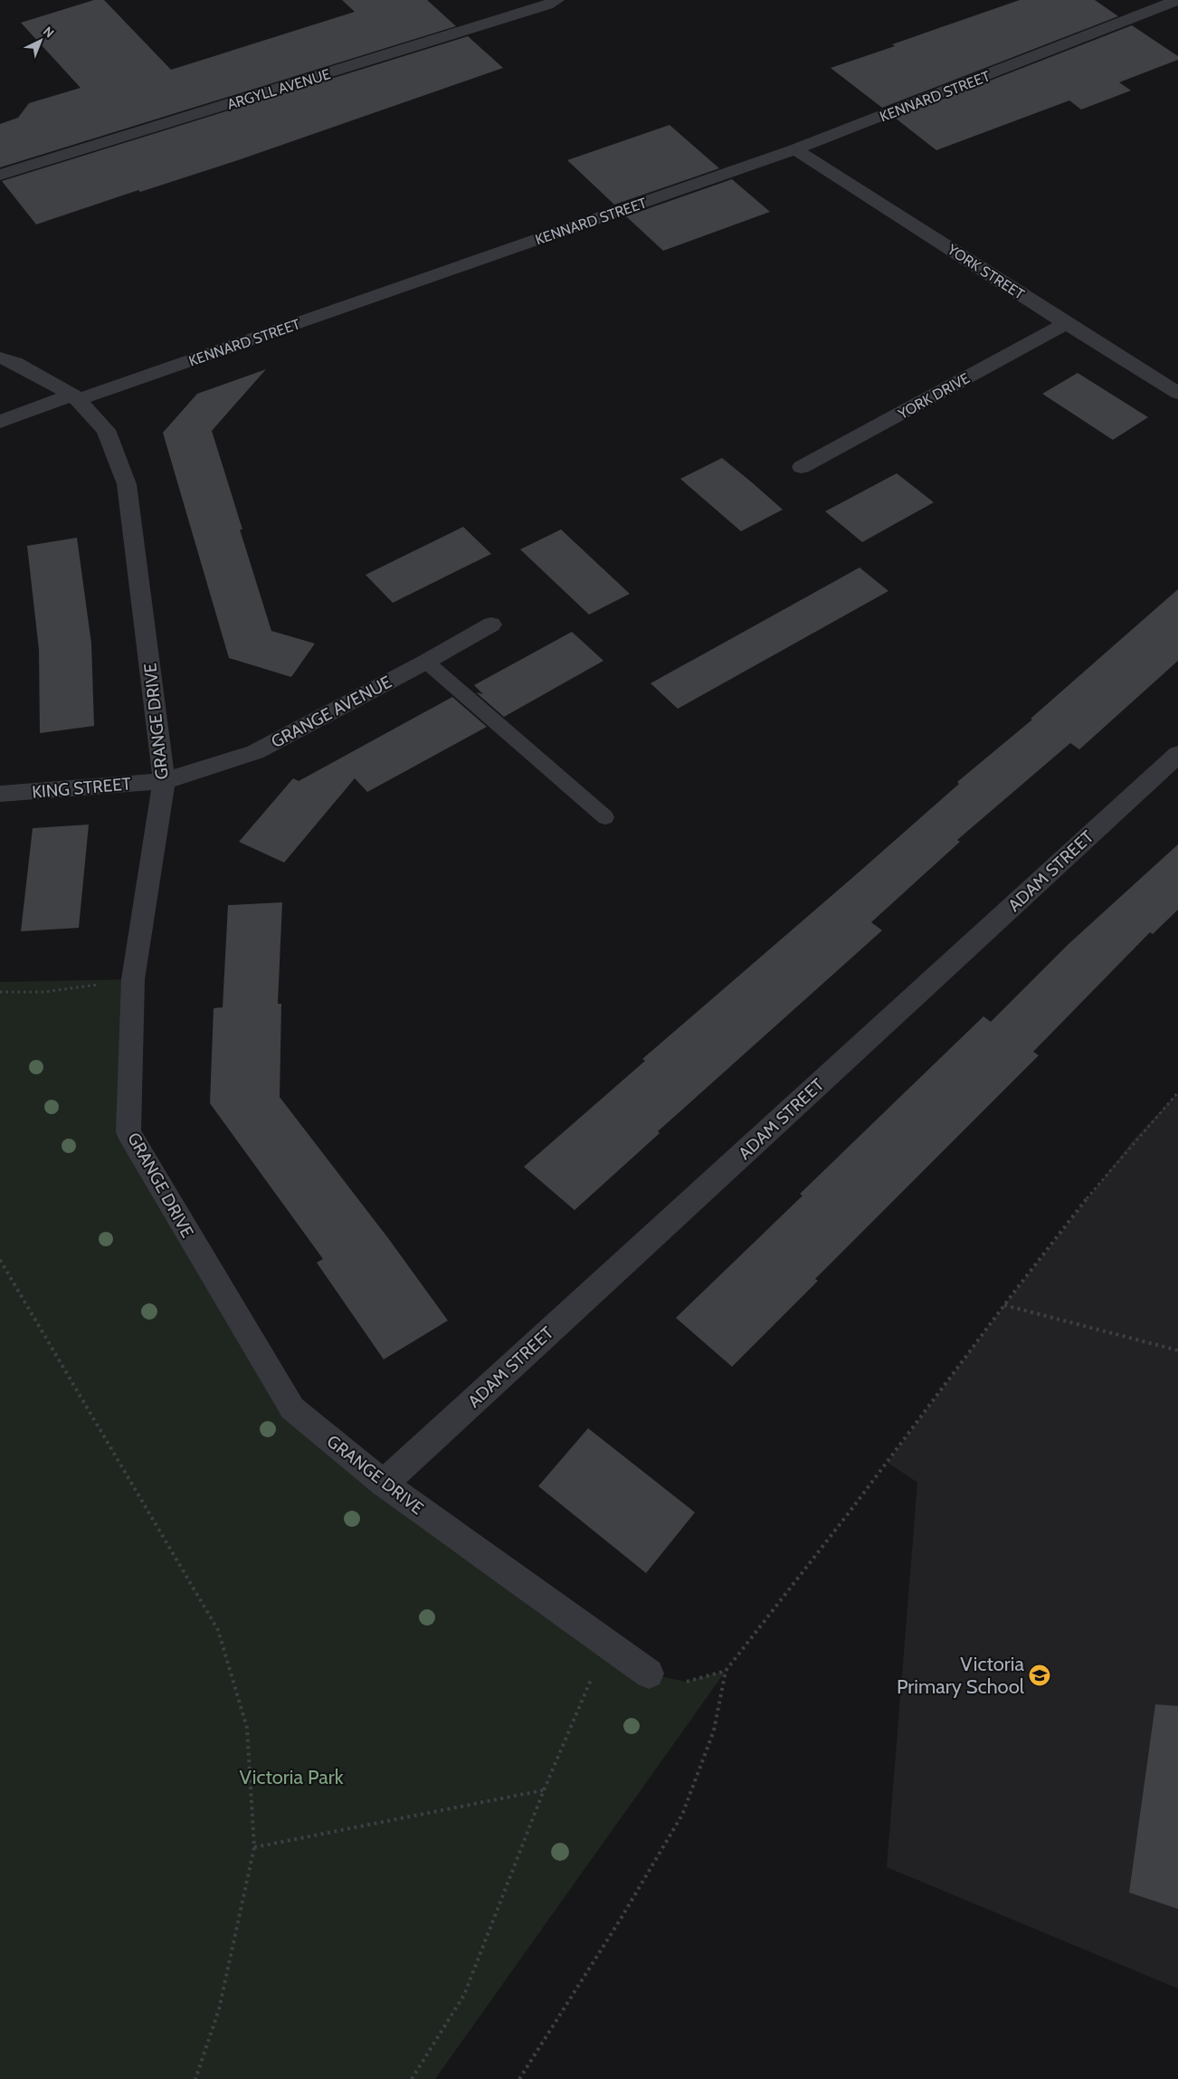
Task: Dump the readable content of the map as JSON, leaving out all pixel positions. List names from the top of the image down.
{
  "streets": {
    "street": [
      "ARGYLL AVENUE",
      "KENNARD STREET",
      "YORK STREET",
      "YORK DRIVE",
      "GRANGE AVENUE",
      "GRANGE DRIVE",
      "KING STREET",
      "ADAM STREET"
    ]
  },
  "crossings": [
    ["KENNARD STREET", "YORK STREET"],
    ["KENNARD STREET", "GRANGE DRIVE"],
    ["YORK STREET", "YORK DRIVE"],
    ["GRANGE AVENUE", "GRANGE DRIVE"],
    ["GRANGE AVENUE", "KING STREET"],
    ["GRANGE DRIVE", "KING STREET"],
    ["GRANGE DRIVE", "ADAM STREET"]
  ],
  "parks": ["Victoria Park"],
  "places": {
    "school or university": ["Victoria Primary School"]
  },
  "north": "top right"
}
